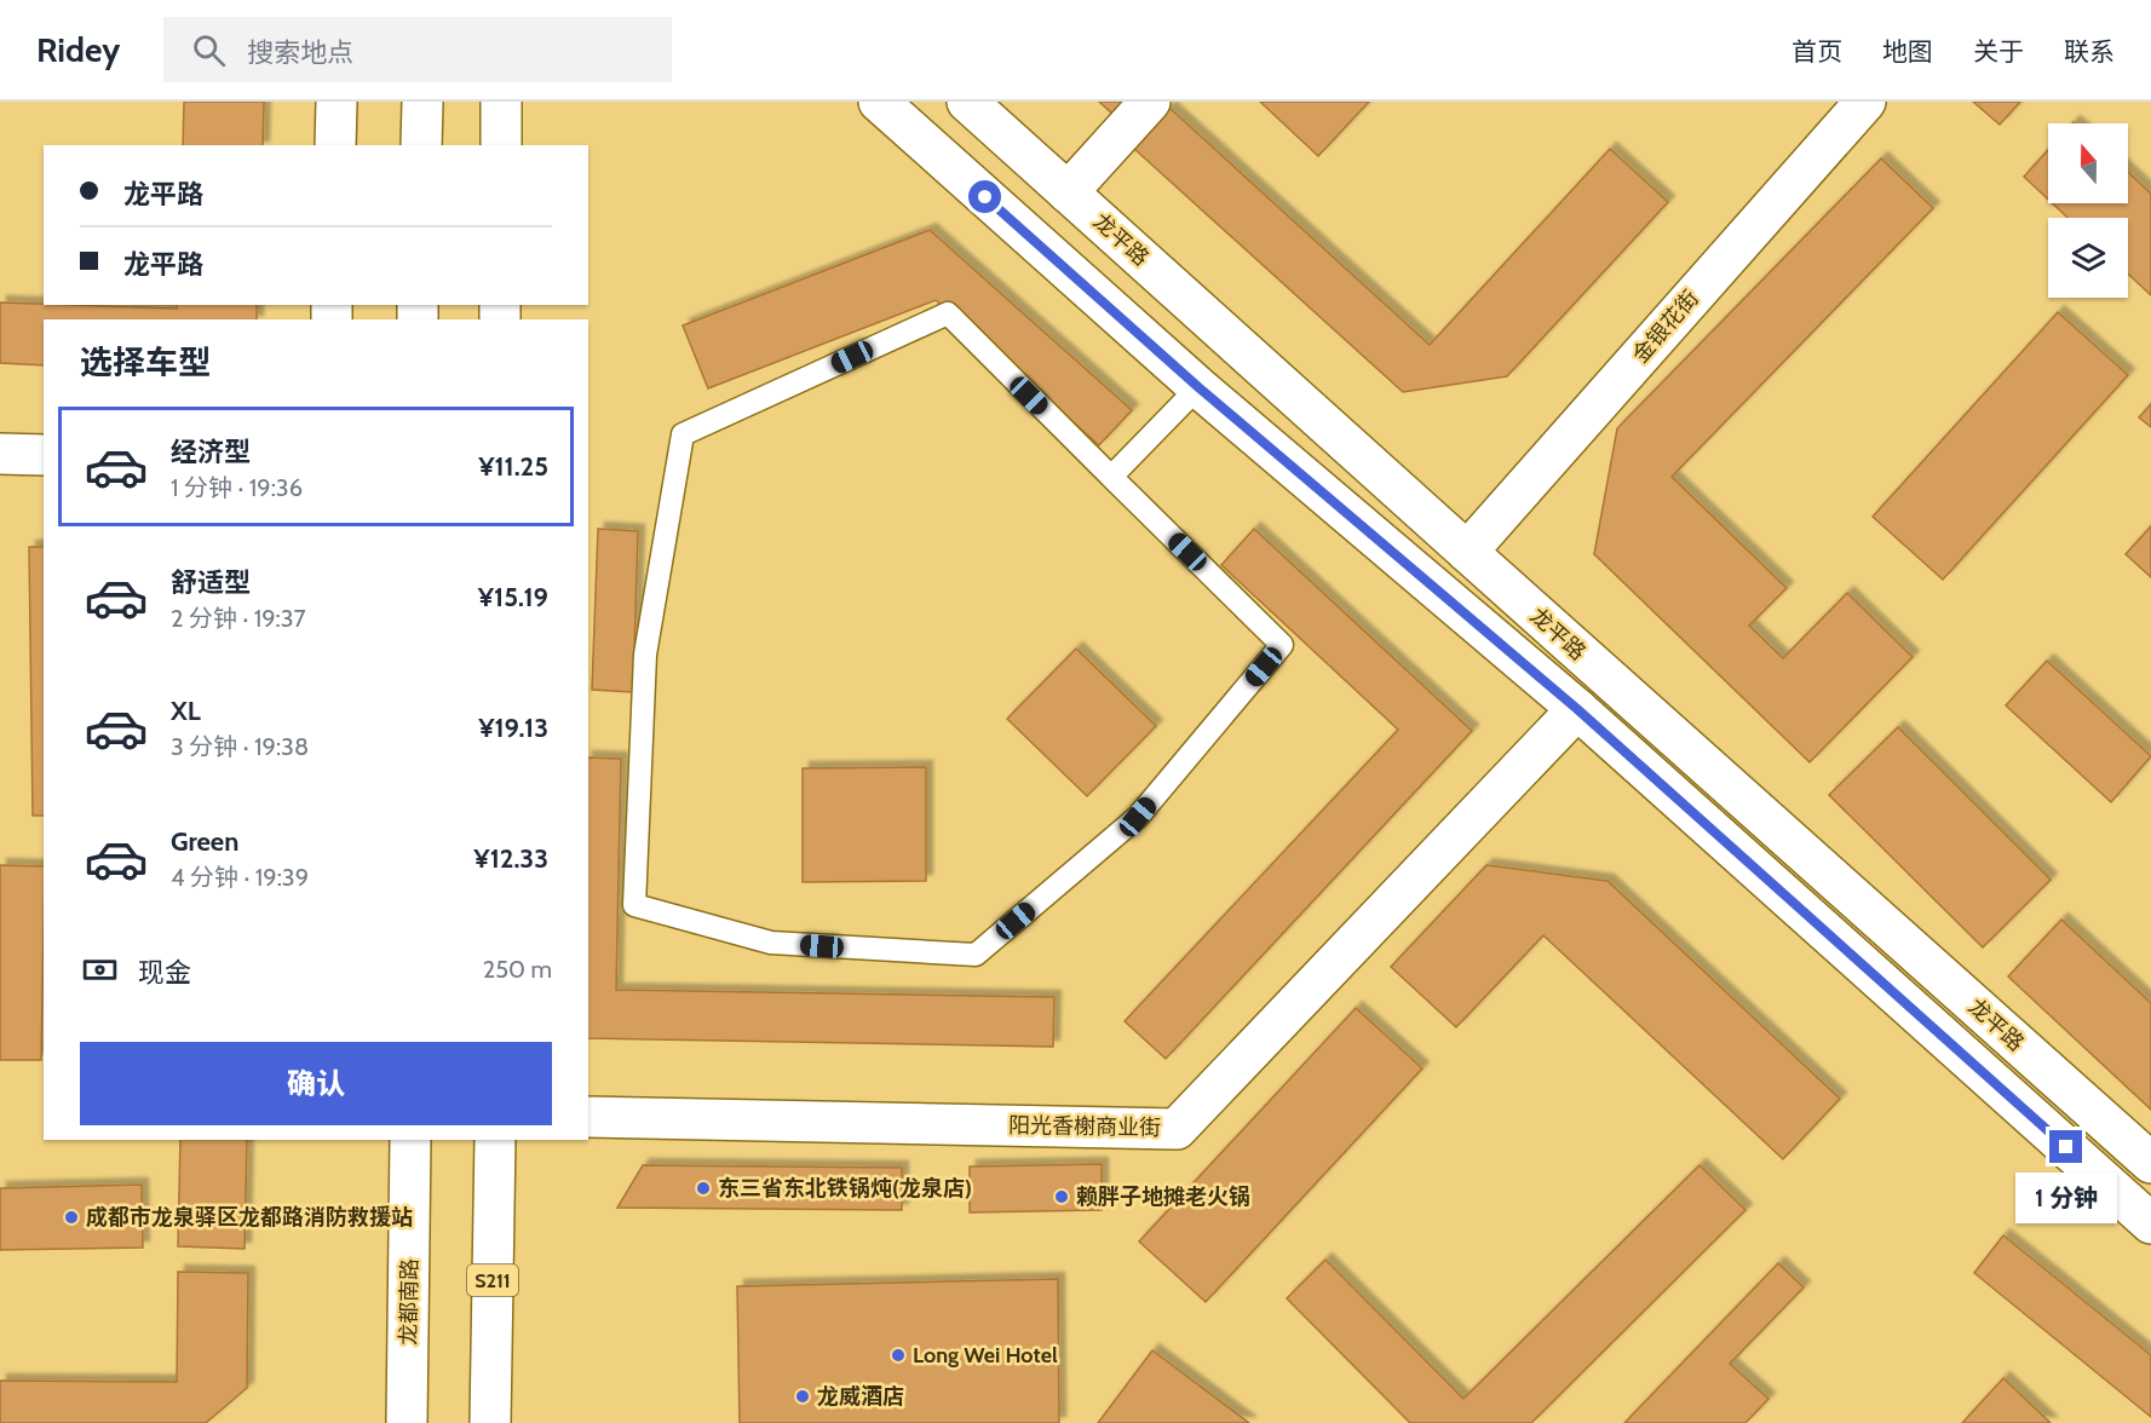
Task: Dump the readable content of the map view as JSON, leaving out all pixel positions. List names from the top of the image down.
{
  "streets": {
    "street": [
      "龙平路",
      "金银花街",
      "阳光香榭商业街",
      "S211",
      "龙都南路"
    ]
  },
  "crossings": [
    ["龙平路", "金银花街"],
    ["龙平路", "阳光香榭商业街"]
  ],
  "places": [
    "东三省东北铁锅炖(龙泉店)",
    "赖胖子地摊老火锅",
    "成都市龙泉驿区龙都路消防救援站",
    "Long Wei Hotel",
    "龙威酒店"
  ],
  "north": "top",
  "page": {
    "header": "Ridey",
    "search": "搜索地点",
    "nav": [
      "首页",
      "地图",
      "关于",
      "联系"
    ],
    "banner": ["龙平路", "龙平路"],
    "heading": "选择车型",
    "list": [
      {
        "name": "经济型",
        "note": "1 分钟 · 19:36",
        "value": "¥11.25"
      },
      {
        "name": "舒适型",
        "note": "2 分钟 · 19:37",
        "value": "¥15.19"
      },
      {
        "name": "XL",
        "note": "3 分钟 · 19:38",
        "value": "¥19.13"
      },
      {
        "name": "Green",
        "note": "4 分钟 · 19:39",
        "value": "¥12.33"
      }
    ],
    "pay": ["现金", "250 m"],
    "buttons": "确认",
    "bubble": "1 分钟"
  }
}
